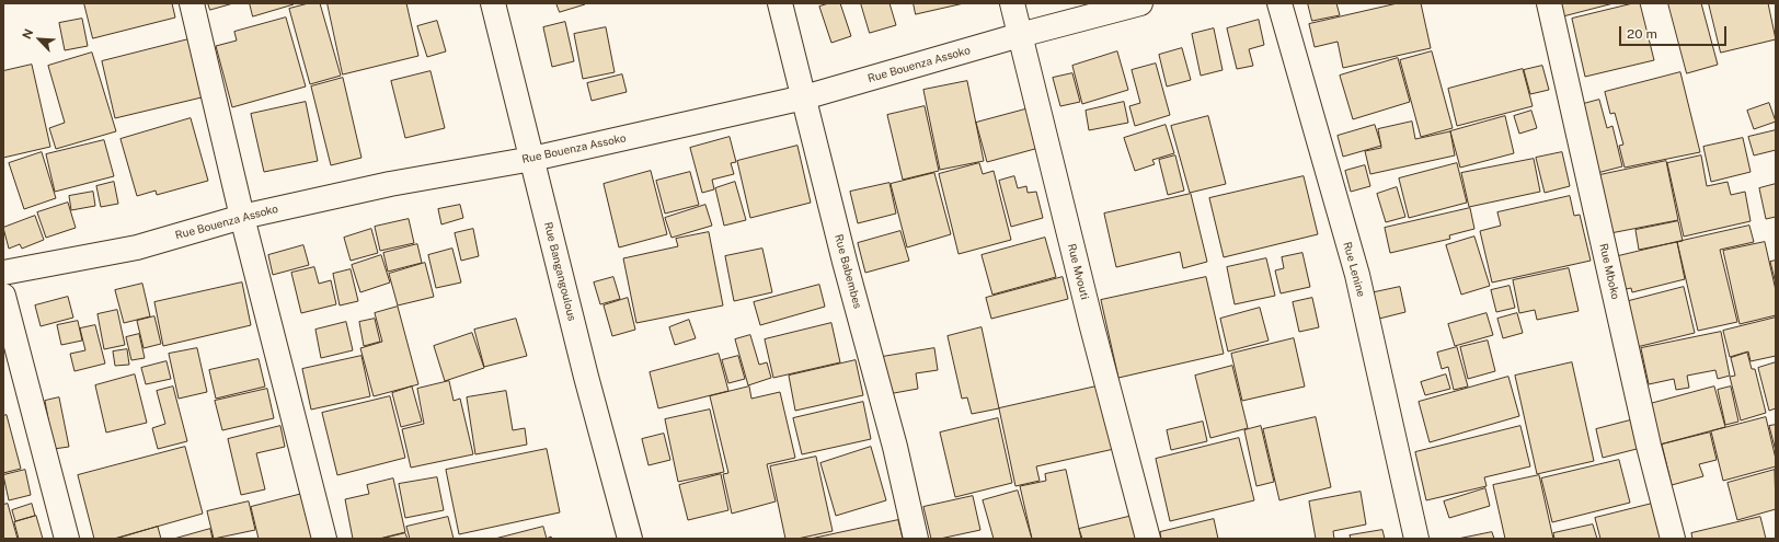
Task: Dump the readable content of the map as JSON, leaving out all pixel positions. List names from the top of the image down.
{
  "streets": {
    "street": [
      "Rue Bouenza Assoko",
      "Rue Lenine",
      "Rue Bangangoulous",
      "Rue Babembes",
      "Rue Mvouti",
      "Rue Mboko"
    ]
  },
  "crossings": [
    ["Rue Bouenza Assoko", "Rue Bangangoulous"],
    ["Rue Bouenza Assoko", "Rue Babembes"],
    ["Rue Bouenza Assoko", "Rue Mvouti"]
  ],
  "scale_bar": "20 m",
  "north": "top left"
}
